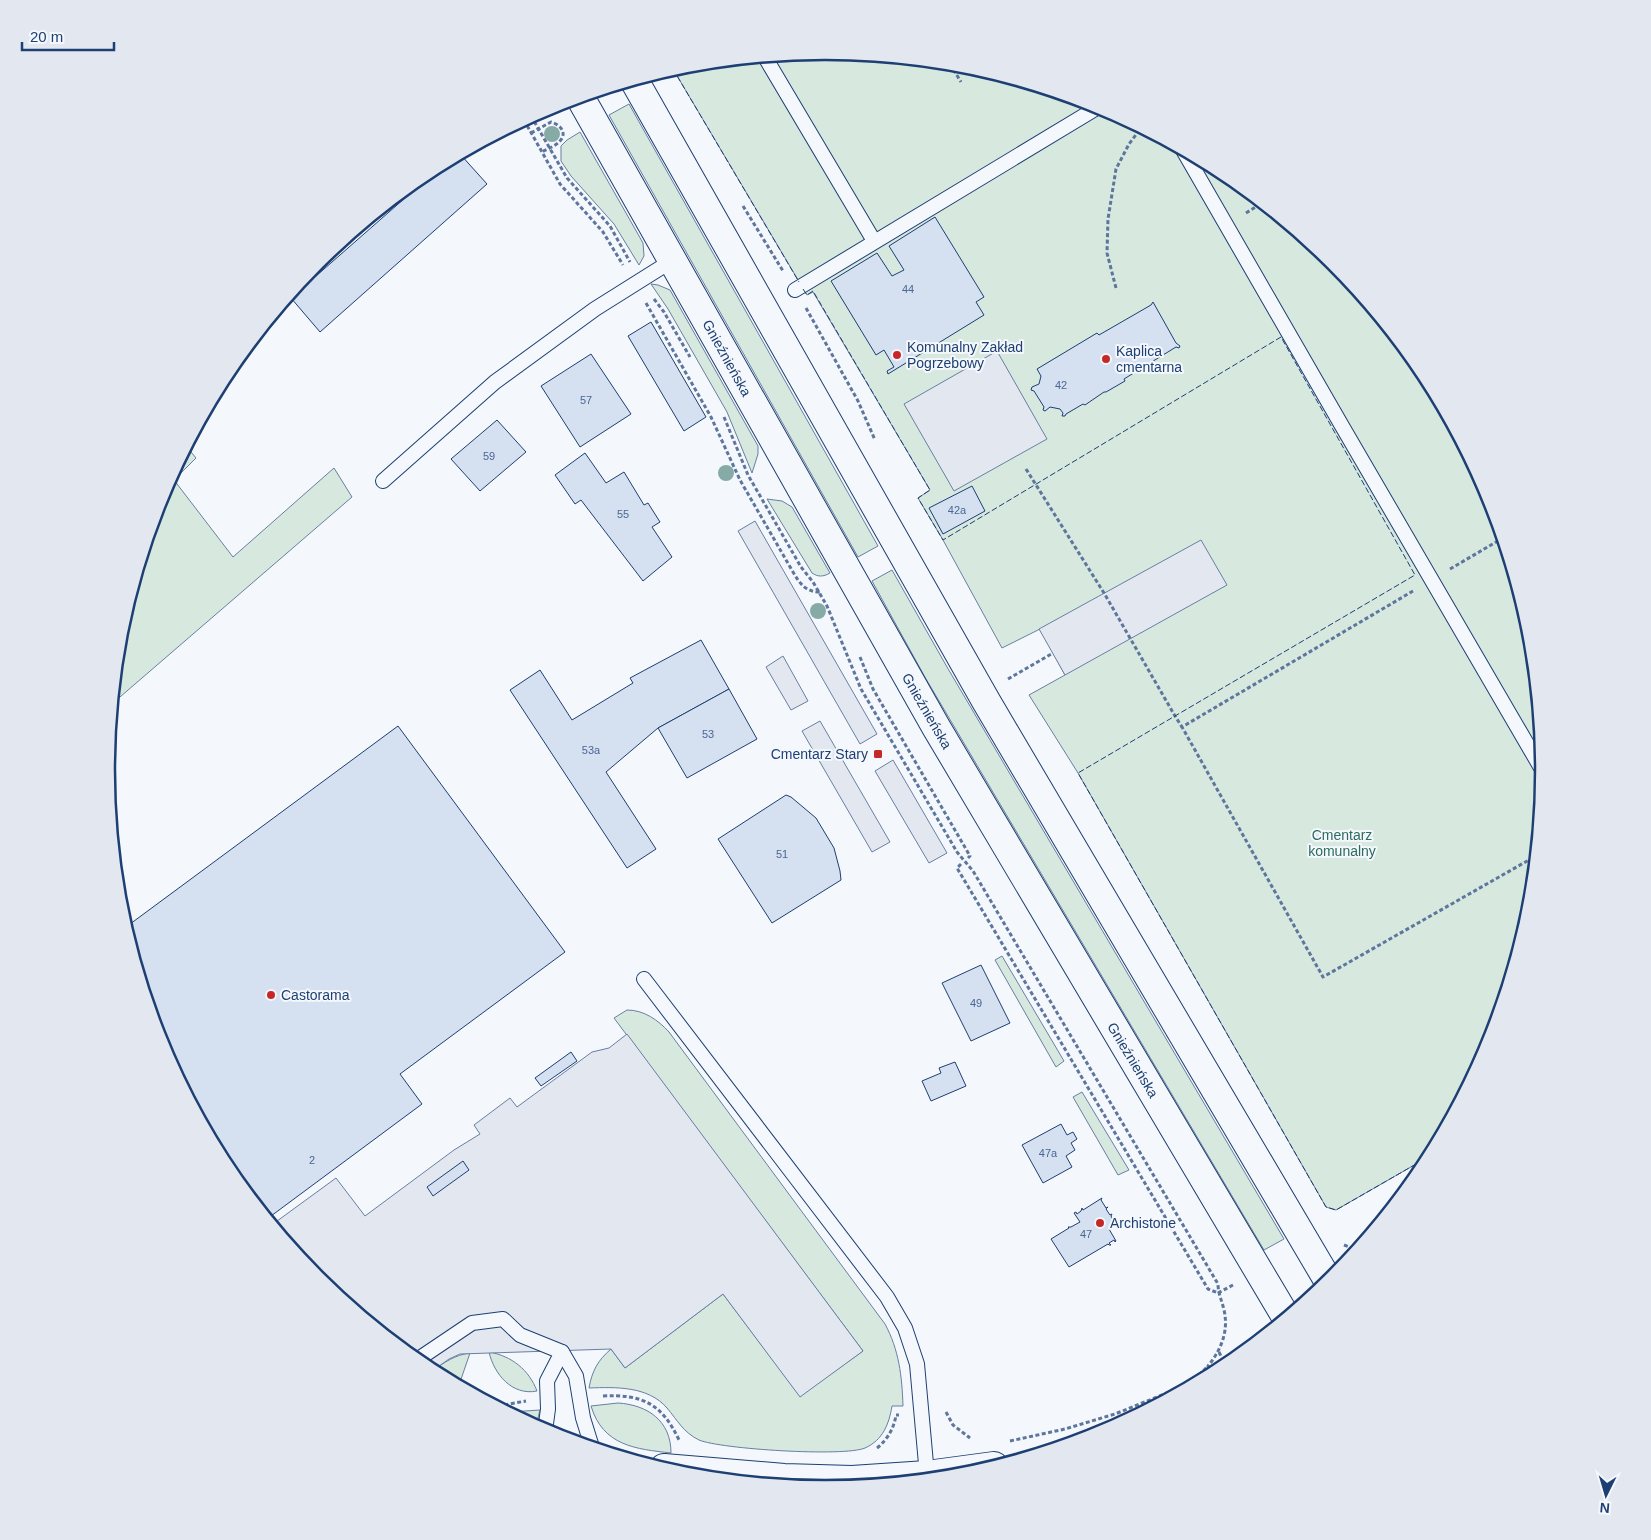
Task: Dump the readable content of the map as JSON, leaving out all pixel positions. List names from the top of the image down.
{
  "streets": {
    "main road": ["Gnieźnieńska"]
  },
  "parks": ["Cmentarz komunalny"],
  "places": {
    "other": [
      "Komunalny Zakład Pogrzebowy",
      "Kaplica cmentarna",
      "Castorama",
      "Archistone"
    ],
    "transit": ["Cmentarz Stary"]
  },
  "house_numbers": [
    "44",
    "42",
    "57",
    "59",
    "42a",
    "55",
    "53",
    "53a",
    "51",
    "49",
    "47a",
    "2",
    "47"
  ],
  "scale_bar": "20 m",
  "north": "bottom"
}
